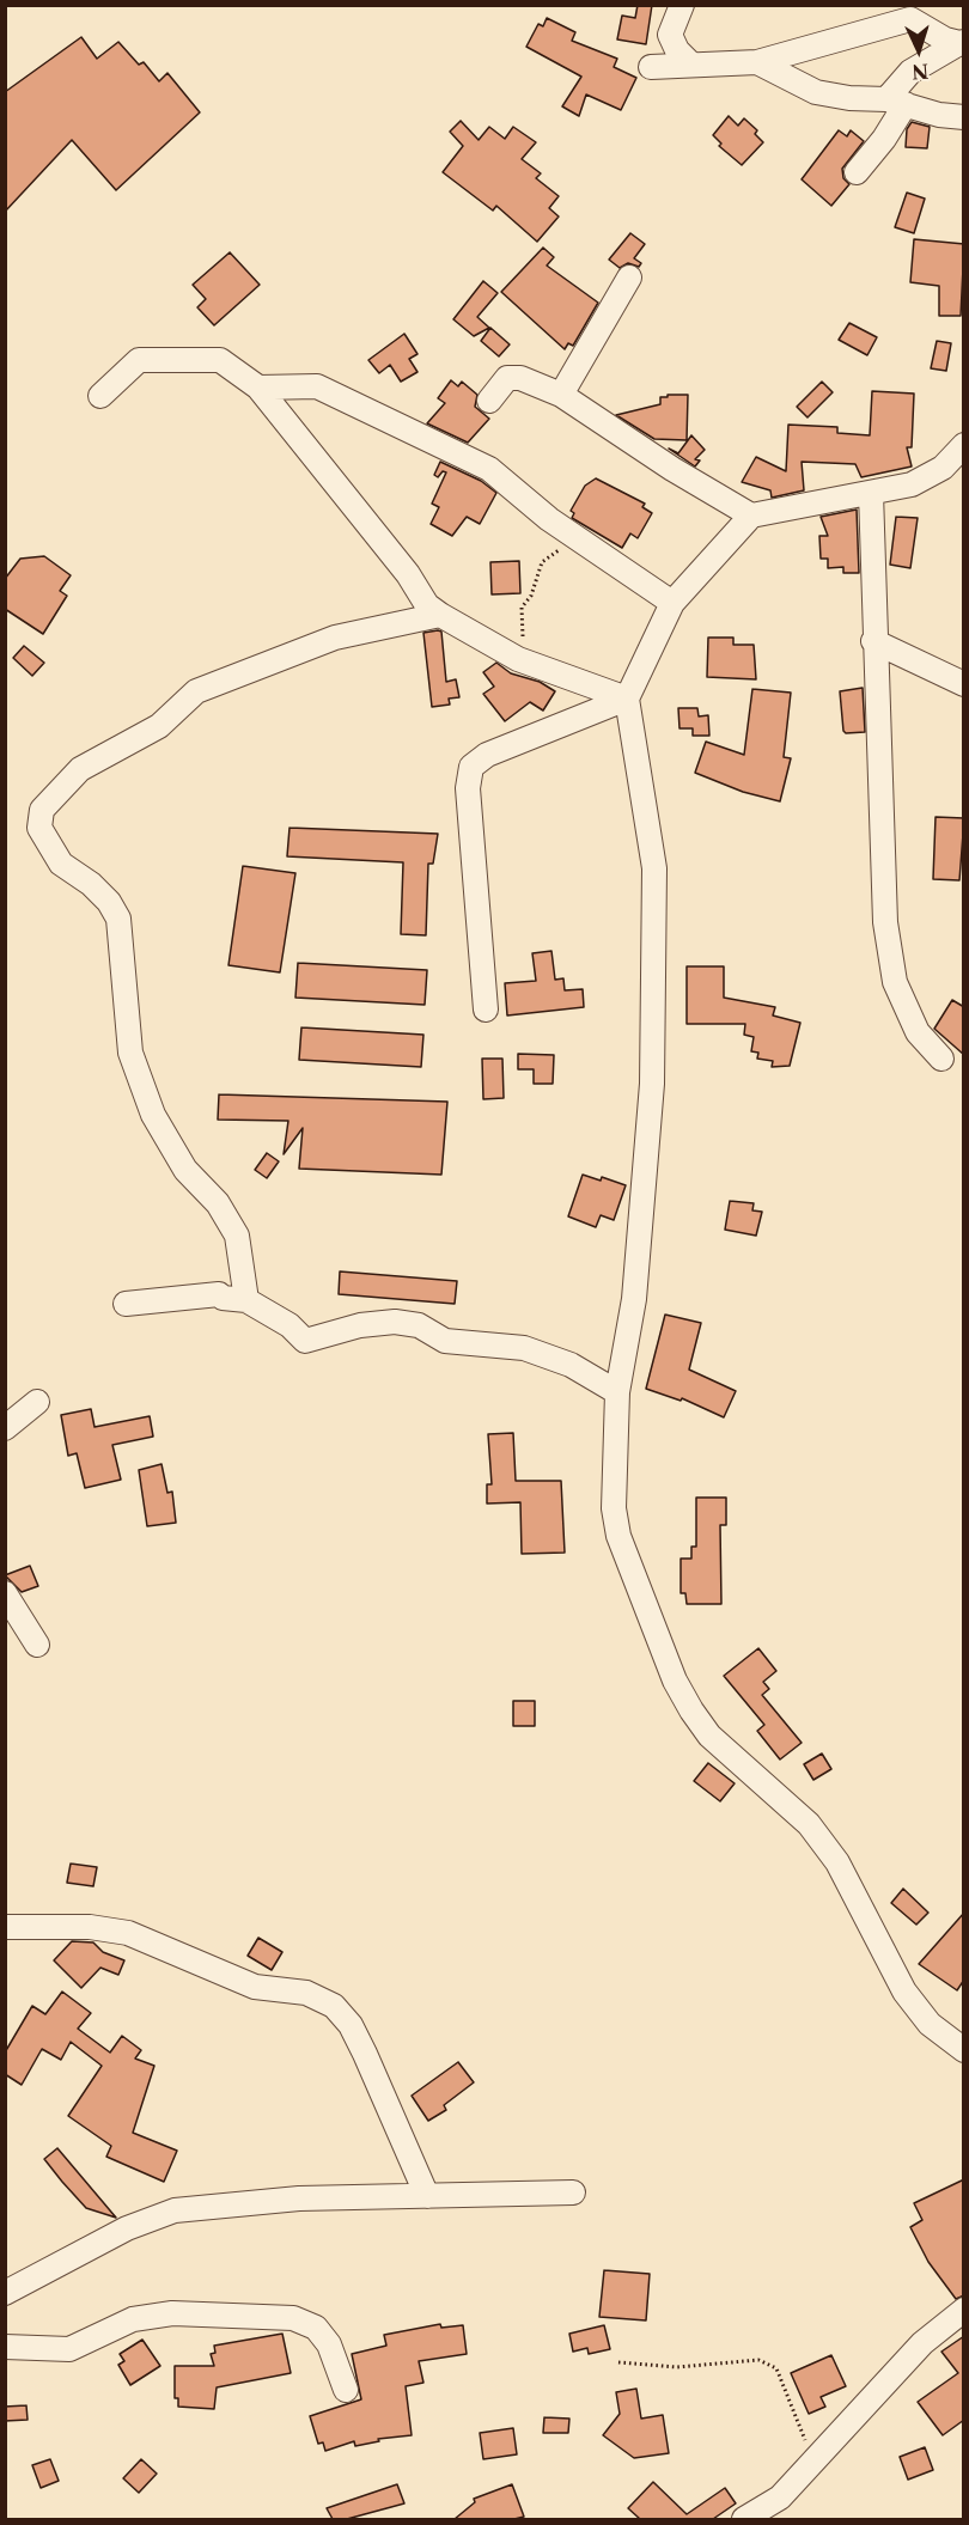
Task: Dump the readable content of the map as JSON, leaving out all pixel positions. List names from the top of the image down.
{
  "north": "bottom"
}
